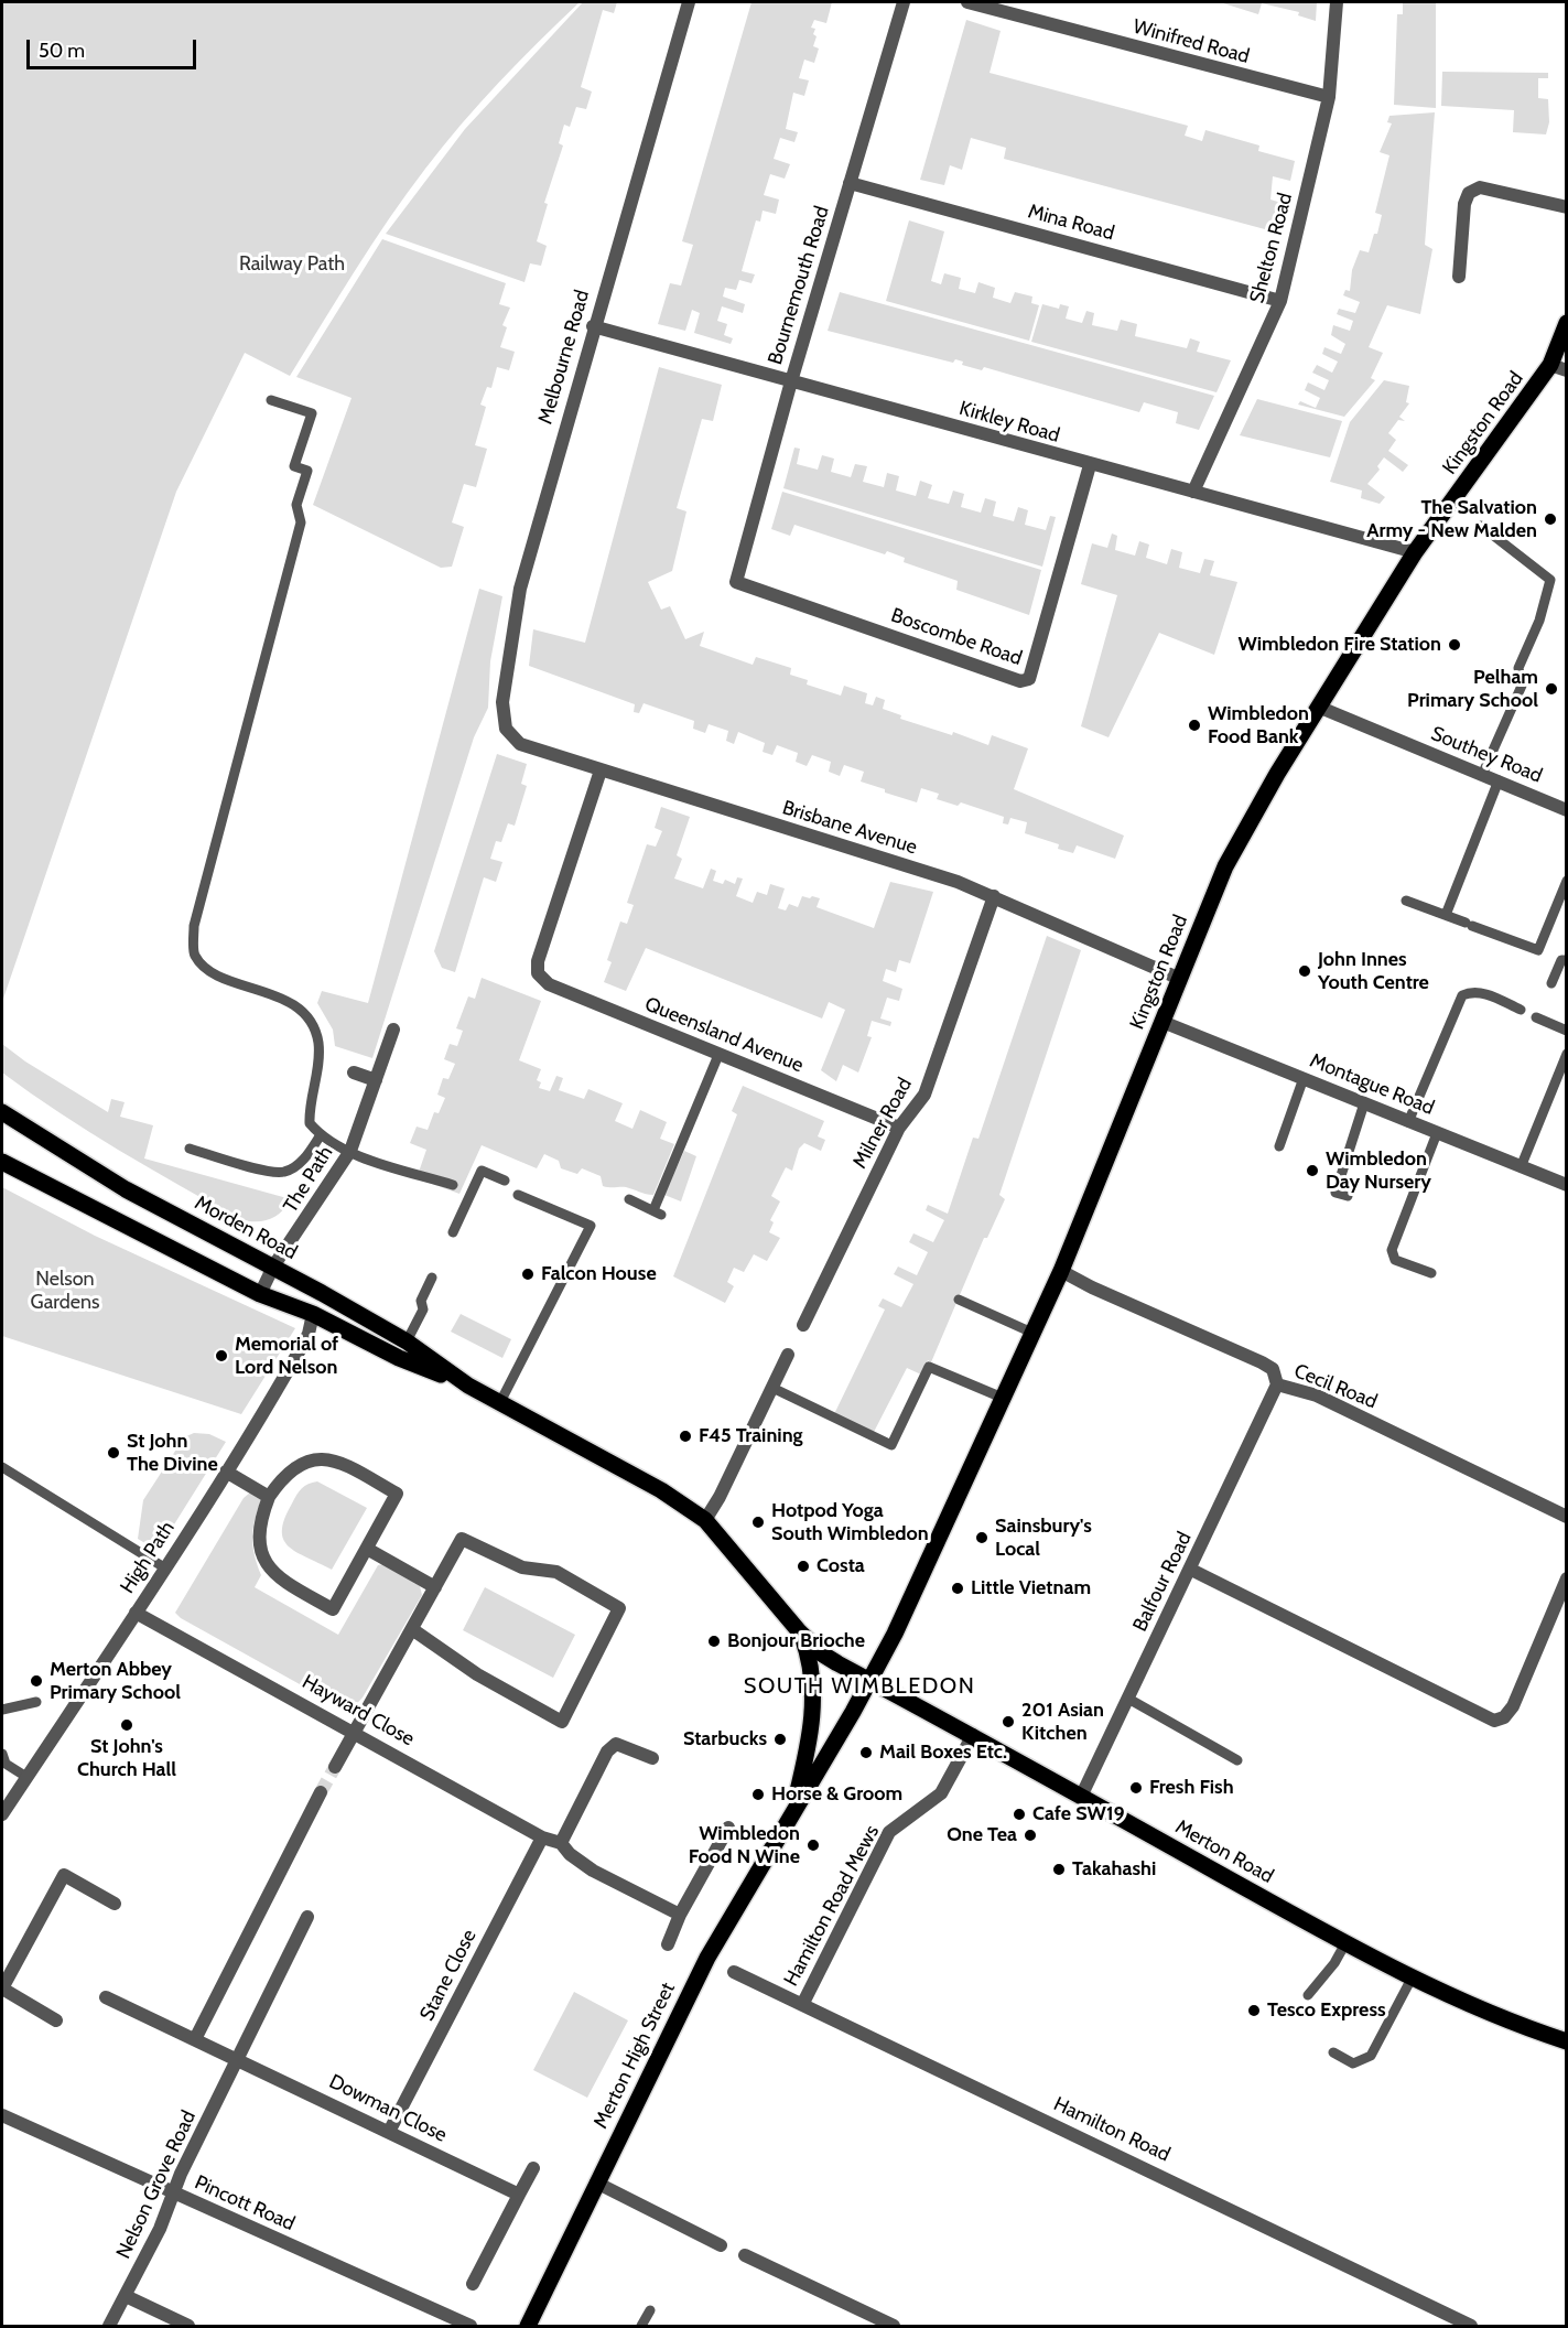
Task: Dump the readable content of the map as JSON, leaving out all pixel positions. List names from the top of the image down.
{
  "streets": {
    "main road": [
      "Kingston Road",
      "Morden Road",
      "Merton Road",
      "Merton High Street"
    ],
    "street": [
      "Winifred Road",
      "Mina Road",
      "Shelton Road",
      "Bournemouth Road",
      "Melbourne Road",
      "Kirkley Road",
      "Boscombe Road",
      "Southey Road",
      "Brisbane Avenue",
      "Queensland Avenue",
      "Montague Road",
      "Milner Road",
      "The Path",
      "Cecil Road",
      "High Path",
      "Balfour Road",
      "Hayward Close",
      "Hamilton Road Mews",
      "Stane Close",
      "Dowman Close",
      "Hamilton Road",
      "Nelson Grove Road",
      "Pincott Road"
    ]
  },
  "crossings": [
    ["Winifred Road", "Shelton Road"],
    ["Mina Road", "Shelton Road"],
    ["Mina Road", "Bournemouth Road"],
    ["Shelton Road", "Kirkley Road"],
    ["Bournemouth Road", "Kirkley Road"],
    ["Bournemouth Road", "Boscombe Road"],
    ["Melbourne Road", "Kirkley Road"],
    ["Melbourne Road", "Brisbane Avenue"],
    ["Kirkley Road", "Kingston Road"],
    ["Kirkley Road", "Boscombe Road"],
    ["Kingston Road", "Southey Road"],
    ["Kingston Road", "Brisbane Avenue"],
    ["Kingston Road", "Montague Road"],
    ["Kingston Road", "Morden Road"],
    ["Kingston Road", "Cecil Road"],
    ["Kingston Road", "Merton Road"],
    ["Kingston Road", "Merton High Street"],
    ["Brisbane Avenue", "Queensland Avenue"],
    ["Brisbane Avenue", "Milner Road"],
    ["Queensland Avenue", "Milner Road"],
    ["The Path", "Morden Road"],
    ["Morden Road", "High Path"],
    ["Morden Road", "Merton Road"],
    ["Morden Road", "Merton High Street"],
    ["Cecil Road", "Balfour Road"],
    ["High Path", "Hayward Close"],
    ["Balfour Road", "Merton Road"],
    ["Hayward Close", "Stane Close"],
    ["Merton Road", "Hamilton Road Mews"],
    ["Merton Road", "Merton High Street"],
    ["Hamilton Road Mews", "Hamilton Road"],
    ["Stane Close", "Dowman Close"],
    ["Dowman Close", "Nelson Grove Road"],
    ["Nelson Grove Road", "Pincott Road"]
  ],
  "districts": ["SOUTH WIMBLEDON"],
  "parks": ["Railway Path", "Nelson Gardens"],
  "places": [
    "The Salvation Army - New Malden",
    "Wimbledon Fire Station",
    "Pelham Primary School",
    "Wimbledon Food Bank",
    "John Innes Youth Centre",
    "Wimbledon Day Nursery",
    "Falcon House",
    "Memorial of Lord Nelson",
    "F45 Training",
    "St John The Divine",
    "Hotpod Yoga South Wimbledon",
    "Sainsbury's Local",
    "Costa",
    "Little Vietnam",
    "Bonjour Brioche",
    "Merton Abbey Primary School",
    "201 Asian Kitchen",
    "St John's Church Hall",
    "Starbucks",
    "Mail Boxes Etc.",
    "Fresh Fish",
    "Horse & Groom",
    "Cafe SW19",
    "One Tea",
    "Wimbledon Food N Wine",
    "Takahashi",
    "Tesco Express"
  ],
  "scale_bar": "50 m"
}
